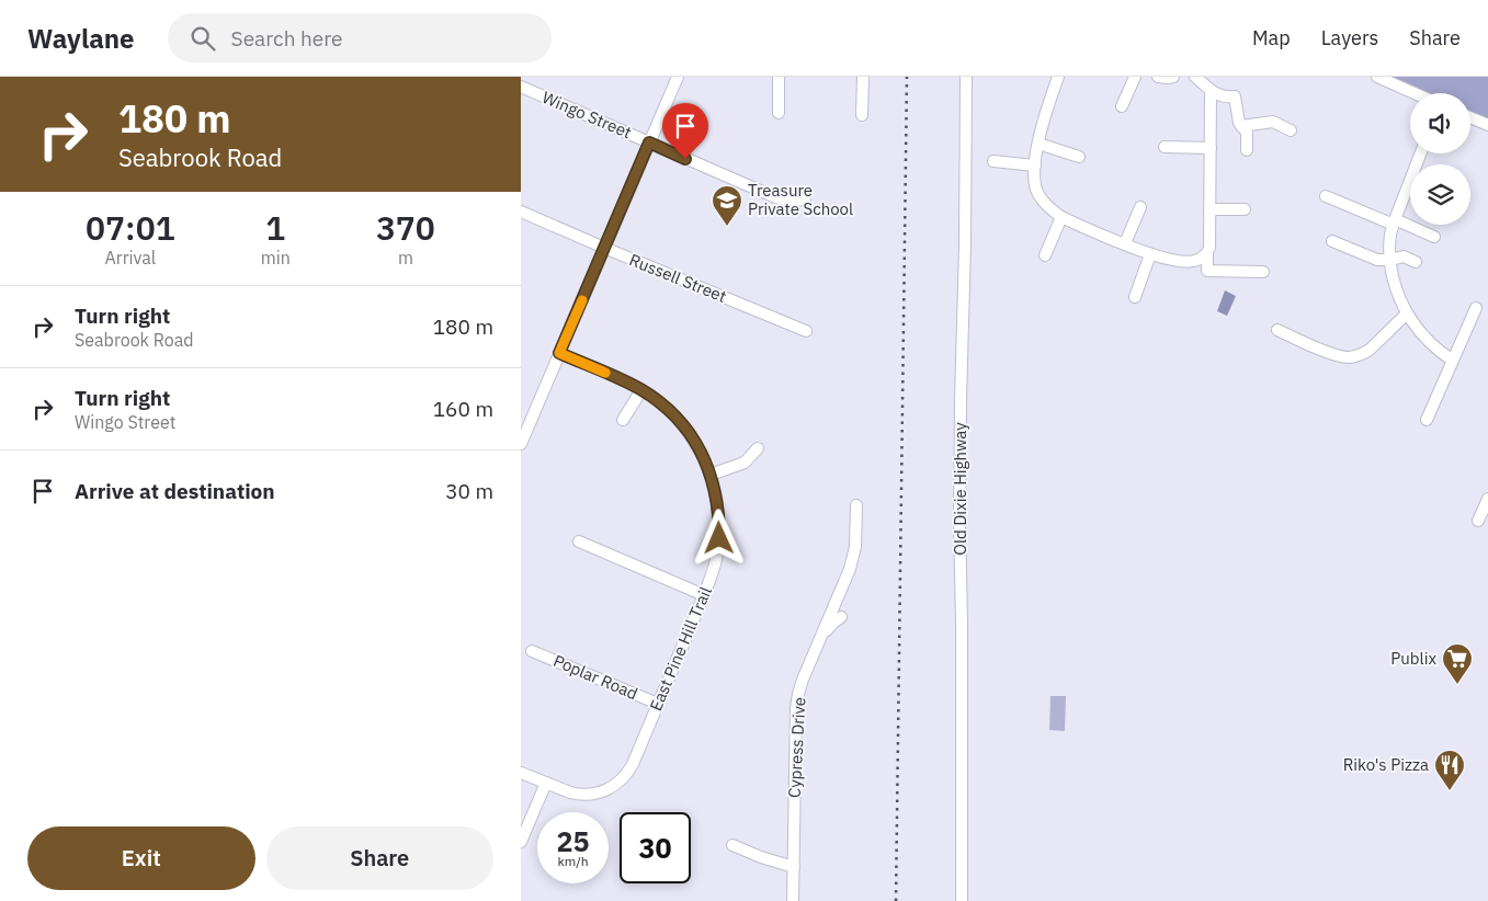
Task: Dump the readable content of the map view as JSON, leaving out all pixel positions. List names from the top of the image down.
{
  "streets": {
    "street": [
      "Wingo Street",
      "Russell Street",
      "Old Dixie Highway",
      "East Pine Hill Trail",
      "Poplar Road",
      "Cypress Drive"
    ]
  },
  "crossings": [
    ["East Pine Hill Trail", "Poplar Road"]
  ],
  "places": {
    "school or university": ["Treasure Private School"],
    "supermarket": ["Publix"],
    "restaurant": ["Riko's Pizza"]
  },
  "page": {
    "header": "Waylane",
    "search": "Search here",
    "nav": ["Map", "Layers", "Share"],
    "turn": ["180 m", "Seabrook Road"],
    "eta": [
      "07:01",
      "Arrival",
      "1",
      "min",
      "370",
      "m"
    ],
    "list": [
      {
        "name": "Turn right",
        "note": "Seabrook Road",
        "value": "180 m"
      },
      {
        "name": "Turn right",
        "note": "Wingo Street",
        "value": "160 m"
      },
      {
        "name": "Arrive at destination",
        "value": "30 m"
      }
    ],
    "speed": "25 km/h",
    "limit": "30",
    "buttons": ["Exit", "Share"]
  }
}
